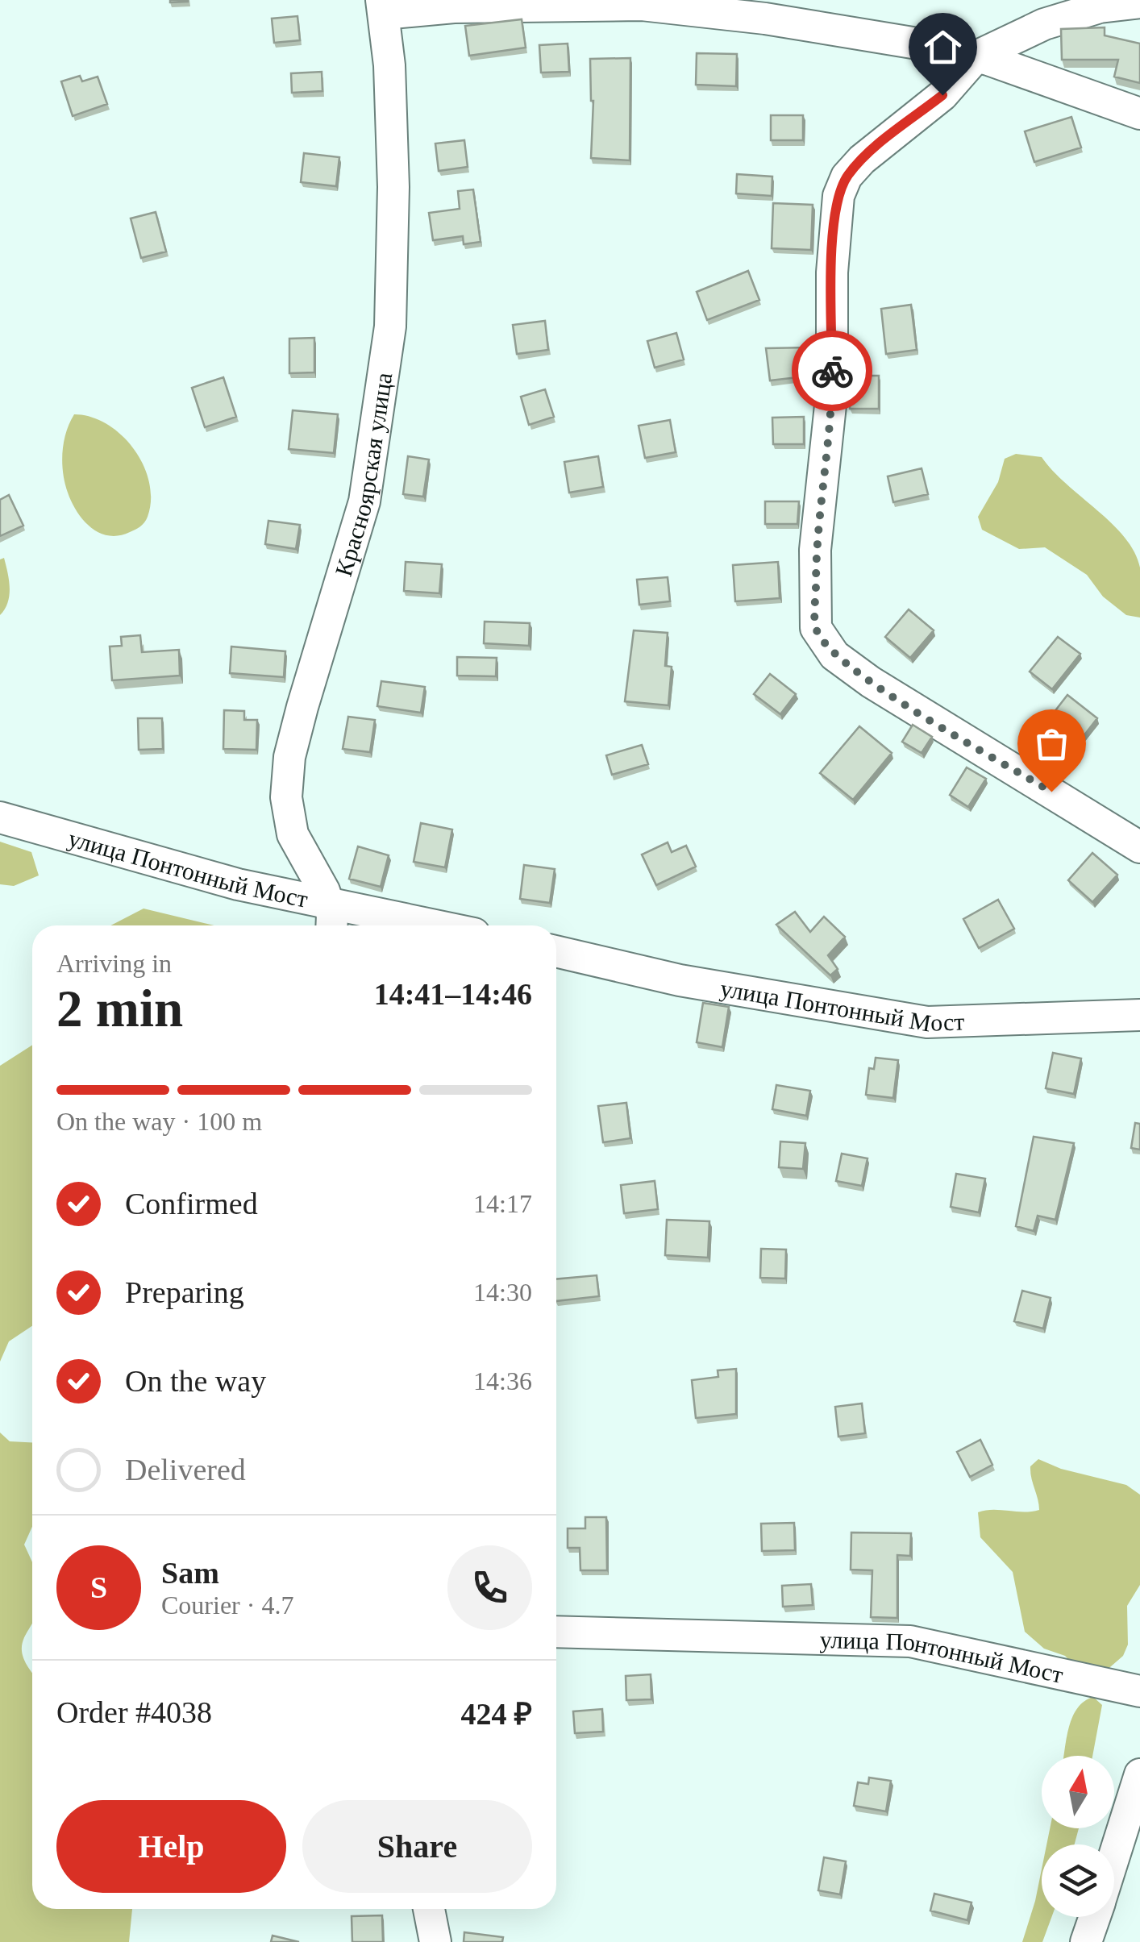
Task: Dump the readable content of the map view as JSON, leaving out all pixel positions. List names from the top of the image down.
{
  "streets": {
    "street": ["Красноярская улица", "улица Понтонный Мост"]
  },
  "crossings": [
    ["Красноярская улица", "улица Понтонный Мост"]
  ],
  "north": "top",
  "page": {
    "heading": ["2 min", "Arriving in", "14:41–14:46"],
    "panel": [
      "Sam",
      "Courier · 4.7",
      "Order #4038",
      "424 ₽"
    ],
    "bar": "On the way · 100 m",
    "list": [
      ["Confirmed", "14:17"],
      ["Preparing", "14:30"],
      ["On the way", "14:36"],
      "Delivered"
    ],
    "round": "S",
    "buttons": ["Help", "Share"]
  }
}
